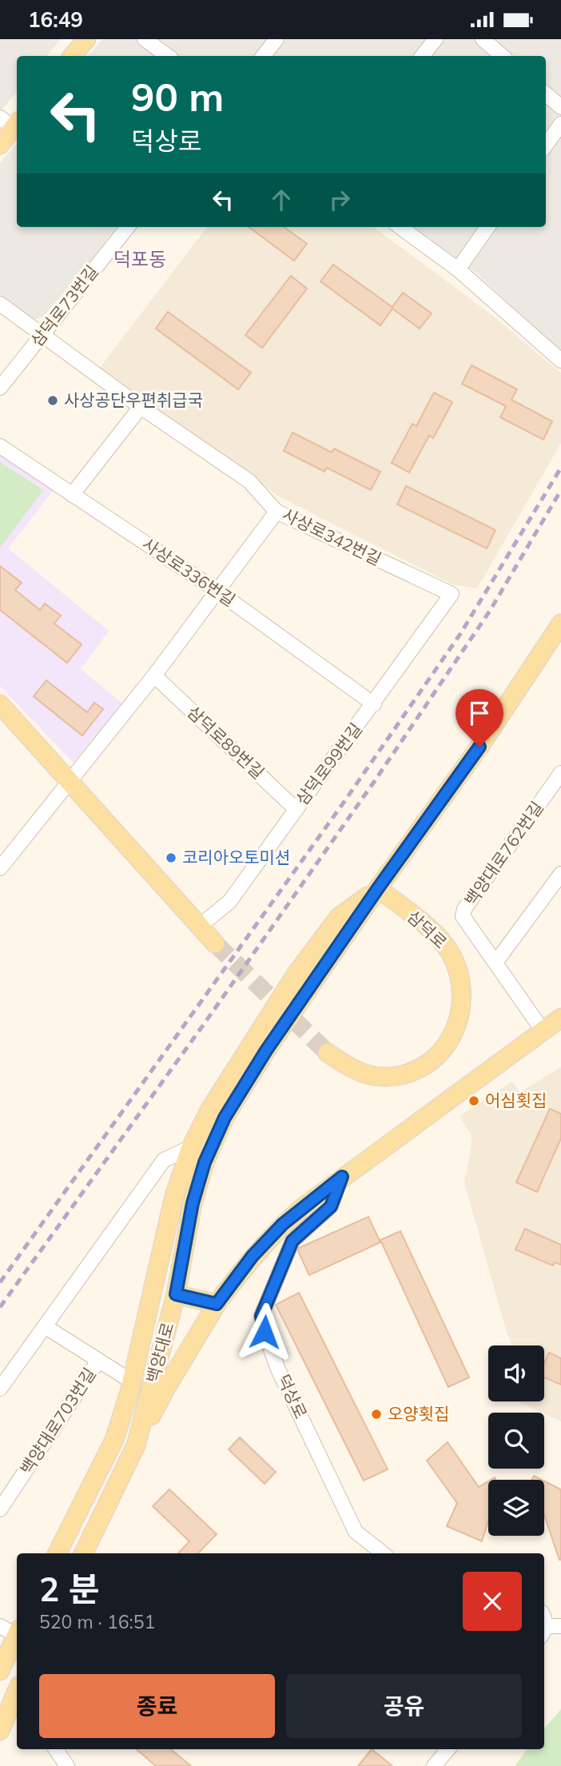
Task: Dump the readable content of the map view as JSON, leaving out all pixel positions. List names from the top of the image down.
{
  "streets": {
    "main road": ["삼덕로", "백양대로"],
    "street": [
      "삼덕로73번길",
      "사상로342번길",
      "사상로336번길",
      "삼덕로89번길",
      "삼덕로99번길",
      "백양대로762번길",
      "덕상로",
      "백양대로703번길"
    ]
  },
  "crossings": [
    ["삼덕로73번길", "사상로342번길"],
    ["사상로342번길", "삼덕로99번길"],
    ["사상로336번길", "삼덕로99번길"],
    ["삼덕로89번길", "삼덕로99번길"],
    ["삼덕로", "백양대로"],
    ["백양대로", "백양대로703번길"]
  ],
  "districts": ["덕포동"],
  "places": [
    "사상공단우편취급국",
    "코리아오토미션",
    "어심횟집",
    "오양횟집"
  ],
  "page": {
    "status": "16:49",
    "turn": ["90 m", "덕상로"],
    "heading": ["2 분", "520 m · 16:51"],
    "buttons": ["종료", "공유"]
  }
}
